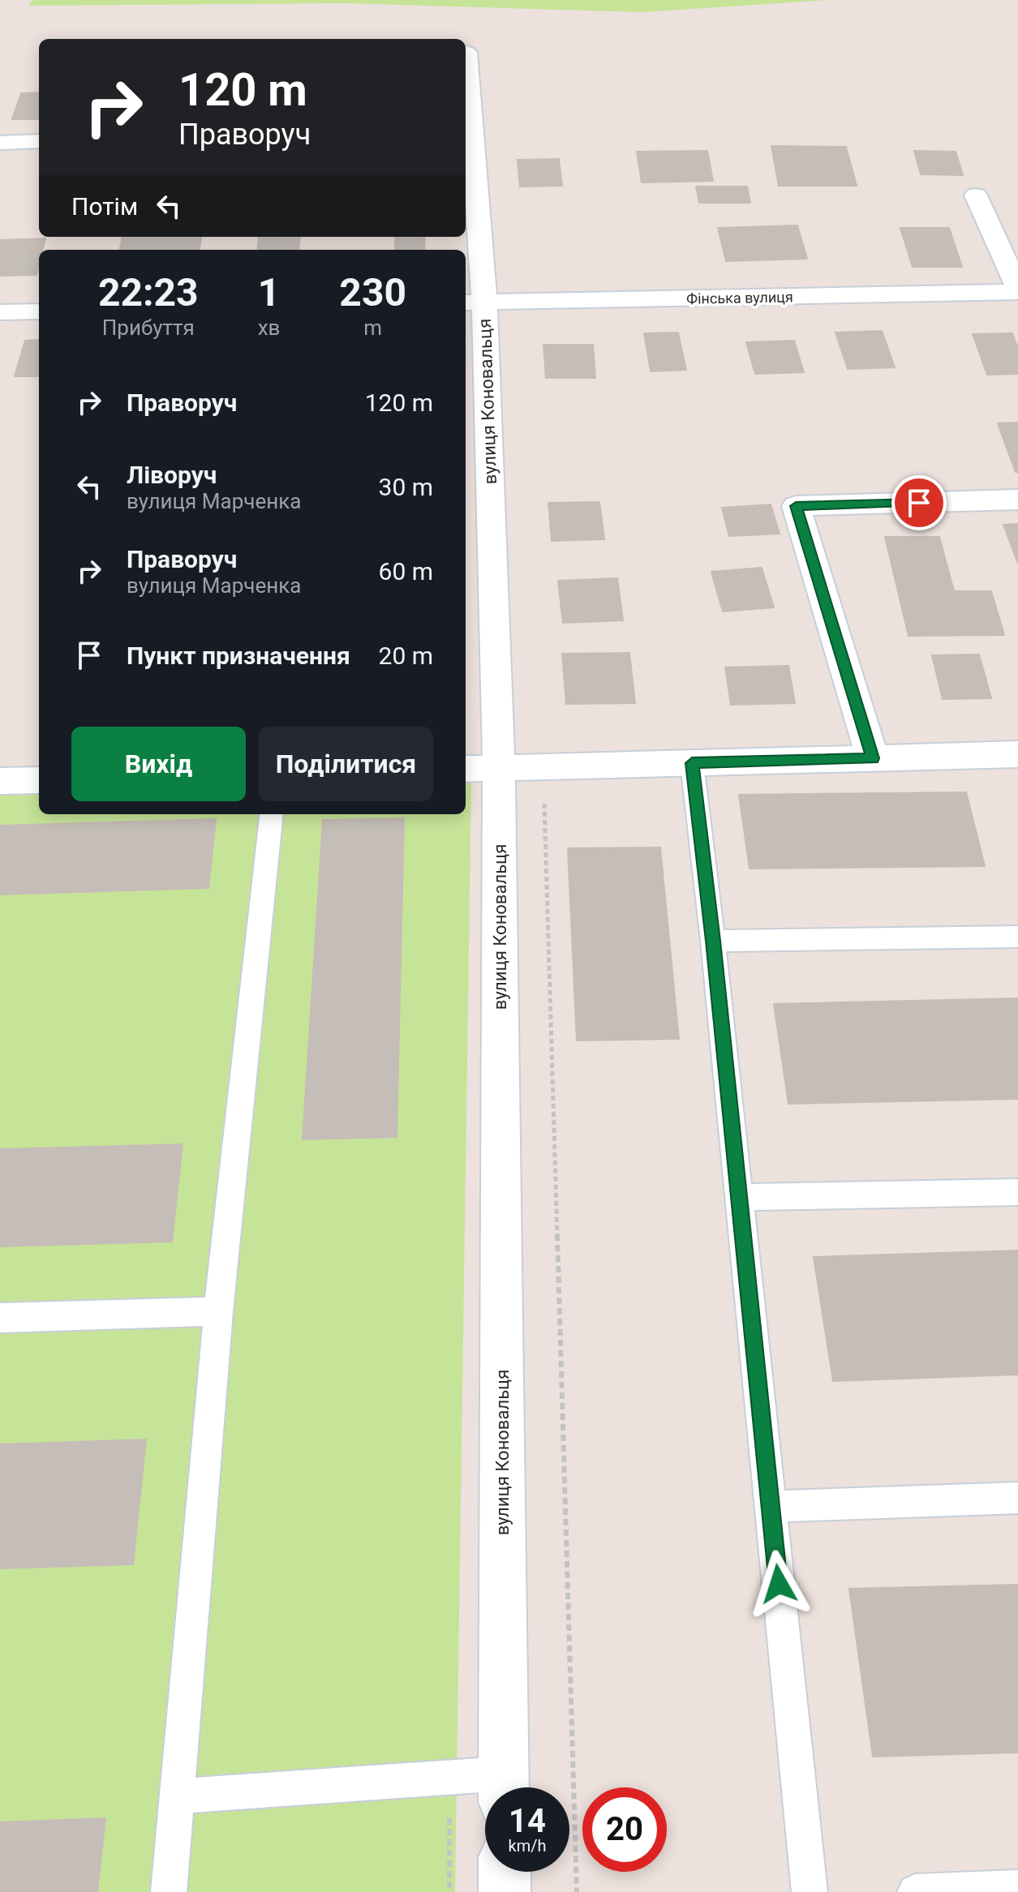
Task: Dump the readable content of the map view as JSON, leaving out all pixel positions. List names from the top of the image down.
{
  "streets": {
    "street": ["Фінська вулиця", "вулиця Коновальця"]
  },
  "crossings": [
    ["Фінська вулиця", "вулиця Коновальця"]
  ],
  "page": {
    "turn": ["120 m", "Праворуч"],
    "then": "Потім",
    "eta": [
      "22:23",
      "Прибуття",
      "1",
      "хв",
      "230",
      "m"
    ],
    "list": [
      {
        "name": "Праворуч",
        "value": "120 m"
      },
      {
        "name": "Ліворуч",
        "note": "вулиця Марченка",
        "value": "30 m"
      },
      {
        "name": "Праворуч",
        "note": "вулиця Марченка",
        "value": "60 m"
      },
      {
        "name": "Пункт призначення",
        "value": "20 m"
      }
    ],
    "buttons": ["Вихід", "Поділитися"],
    "speed": "14 km/h",
    "limit": "20"
  }
}
